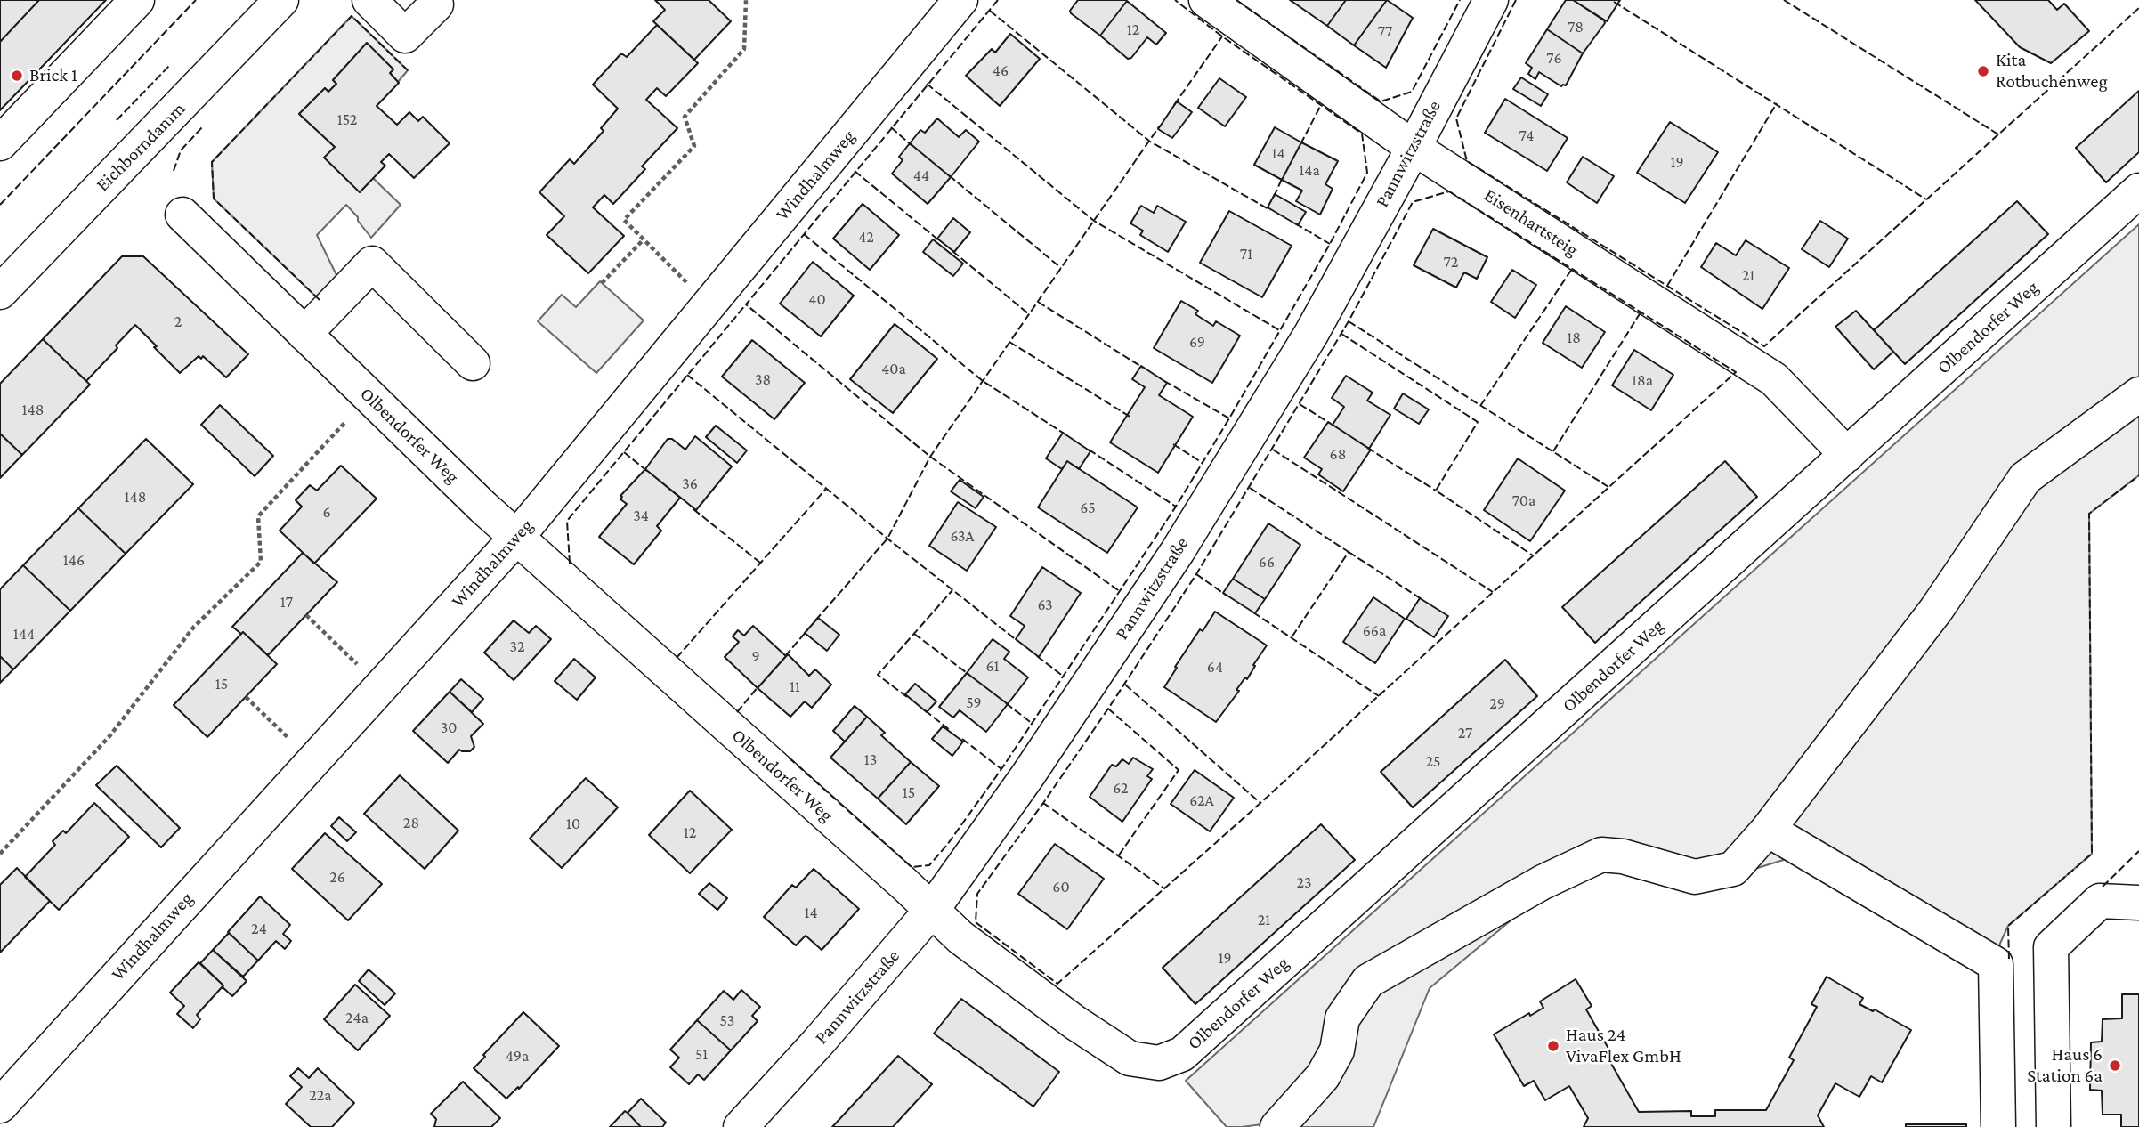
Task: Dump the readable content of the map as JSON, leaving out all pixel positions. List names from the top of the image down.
{
  "streets": {
    "street": [
      "Eichborndamm",
      "Pannwitzstraße",
      "Windhalmweg",
      "Eisenhartsteig",
      "Olbendorfer Weg"
    ]
  },
  "crossings": [
    ["Pannwitzstraße", "Eisenhartsteig"],
    ["Pannwitzstraße", "Olbendorfer Weg"],
    ["Windhalmweg", "Olbendorfer Weg"],
    ["Eisenhartsteig", "Olbendorfer Weg"]
  ],
  "places": [
    "Kita Rotbuchenweg",
    "Brick 1",
    "Haus 24 VivaFlex GmbH",
    "Haus 6 Station 6a"
  ],
  "house_numbers": [
    "78",
    "12",
    "77",
    "76",
    "46",
    "152",
    "74",
    "14",
    "19",
    "14a",
    "44",
    "42",
    "71",
    "72",
    "21",
    "40",
    "2",
    "18",
    "69",
    "40a",
    "38",
    "18a",
    "148",
    "68",
    "36",
    "148",
    "70a",
    "65",
    "6",
    "34",
    "63A",
    "146",
    "66",
    "17",
    "63",
    "66a",
    "144",
    "32",
    "9",
    "61",
    "64",
    "15",
    "11",
    "59",
    "29",
    "30",
    "27",
    "13",
    "25",
    "62",
    "15",
    "62A",
    "28",
    "10",
    "12",
    "26",
    "23",
    "60",
    "14",
    "21",
    "24",
    "19",
    "24a",
    "53",
    "51",
    "49a",
    "22a"
  ]
}
